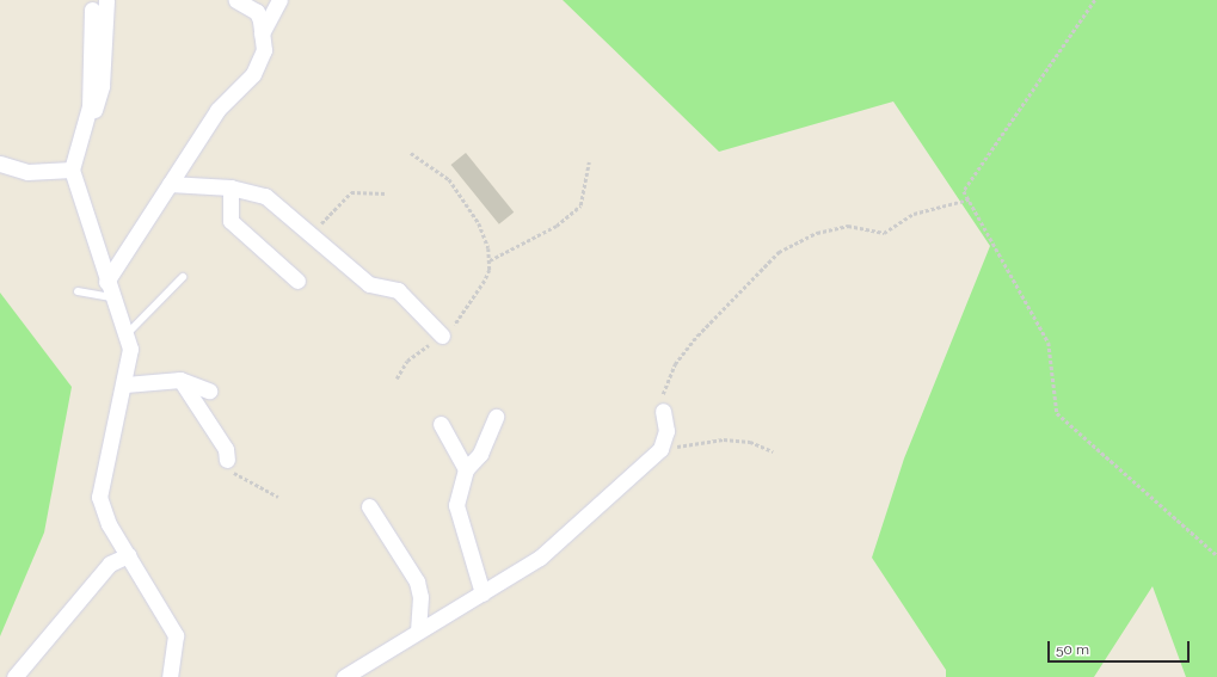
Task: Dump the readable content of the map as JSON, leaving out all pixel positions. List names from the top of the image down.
{
  "scale_bar": "50 m"
}
